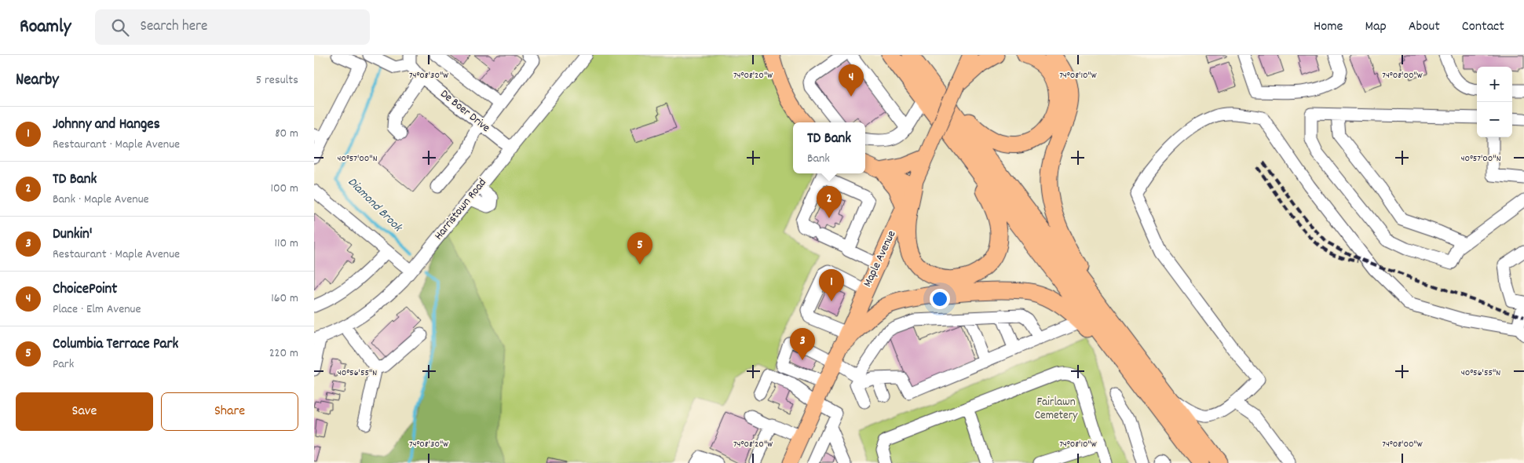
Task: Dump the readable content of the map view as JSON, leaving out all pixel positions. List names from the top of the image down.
{
  "streets": {
    "main road": ["Maple Avenue"],
    "street": ["De Boer Drive", "Harristown Road"]
  },
  "crossings": [
    ["De Boer Drive", "Harristown Road"]
  ],
  "water": ["Diamond Brook"],
  "parks": ["Fairlawn Cemetery"],
  "page": {
    "header": "Roamly",
    "search": "Search here",
    "nav": [
      "Home",
      "Map",
      "About",
      "Contact"
    ],
    "heading": ["Nearby", "5 results"],
    "pins": [
      "4",
      "2",
      "5",
      "1",
      "3"
    ],
    "map_buttons": ["+", "−"],
    "list": [
      {
        "mark": "1",
        "name": "Johnny and Hanges",
        "note": "Restaurant · Maple Avenue",
        "value": "80 m"
      },
      {
        "mark": "2",
        "name": "TD Bank",
        "note": "Bank · Maple Avenue",
        "value": "100 m"
      },
      {
        "mark": "3",
        "name": "Dunkin'",
        "note": "Restaurant · Maple Avenue",
        "value": "110 m"
      },
      {
        "mark": "4",
        "name": "ChoicePoint",
        "note": "Place · Elm Avenue",
        "value": "160 m"
      },
      {
        "mark": "5",
        "name": "Columbia Terrace Park",
        "note": "Park",
        "value": "220 m"
      }
    ],
    "popup": ["TD Bank", "Bank"],
    "buttons": ["Save", "Share"]
  },
  "coordinates": [
    "74°08'30\"W",
    "74°08'20\"W",
    "74°08'10\"W",
    "74°08'00\"W",
    "40°57'00\"N",
    "40°56'55\"N"
  ]
}
